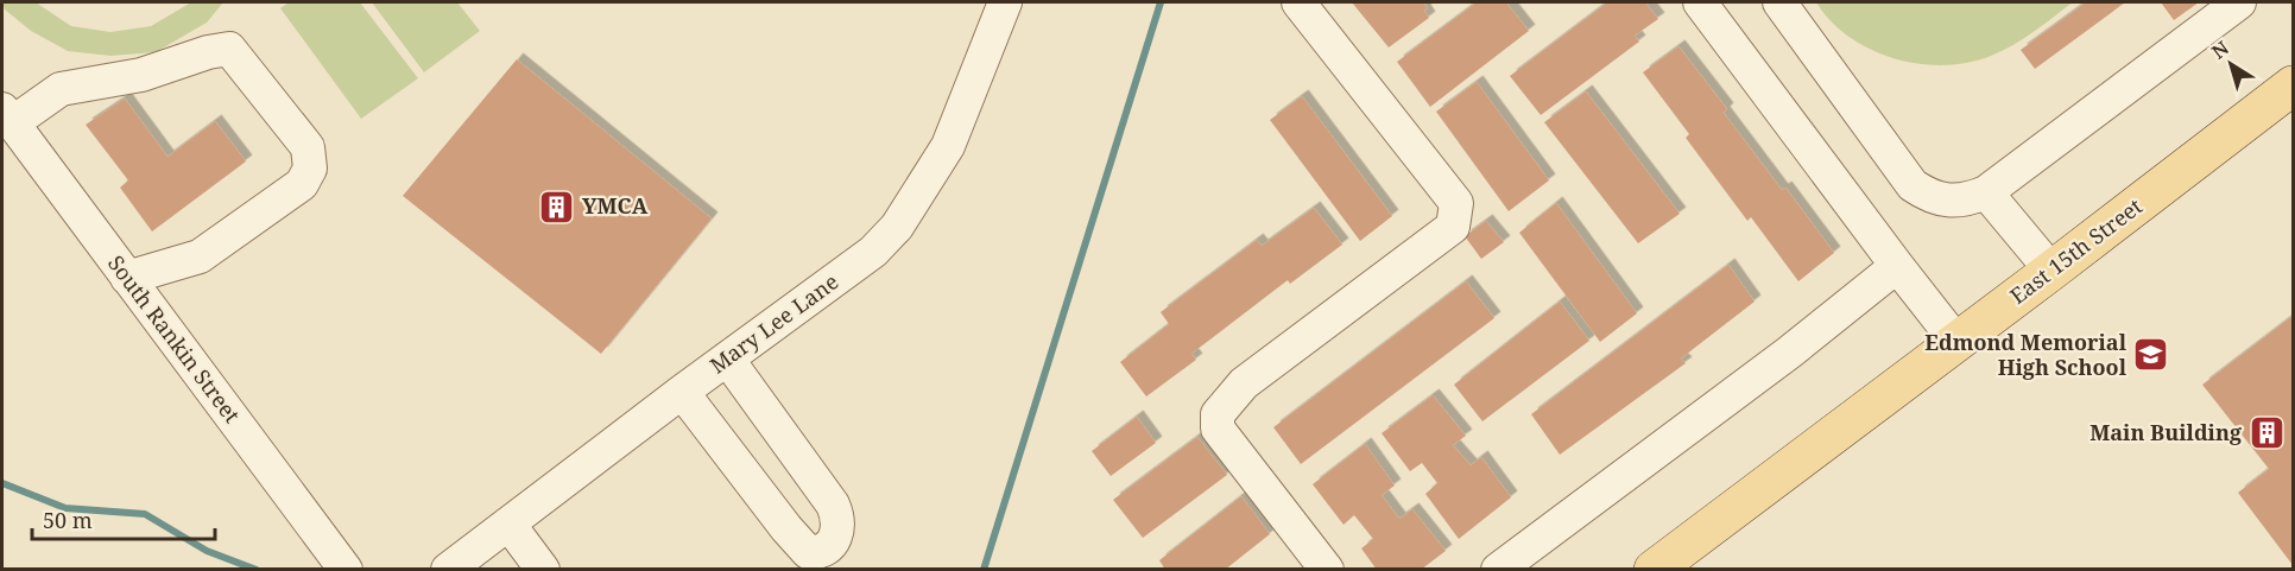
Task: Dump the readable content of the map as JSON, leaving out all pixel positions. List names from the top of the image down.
{
  "streets": {
    "main road": ["East 15th Street"],
    "street": ["Mary Lee Lane", "South Rankin Street"]
  },
  "places": {
    "building": ["YMCA", "Main Building"],
    "school or university": ["Edmond Memorial High School"]
  },
  "scale_bar": "50 m",
  "north": "top left"
}
